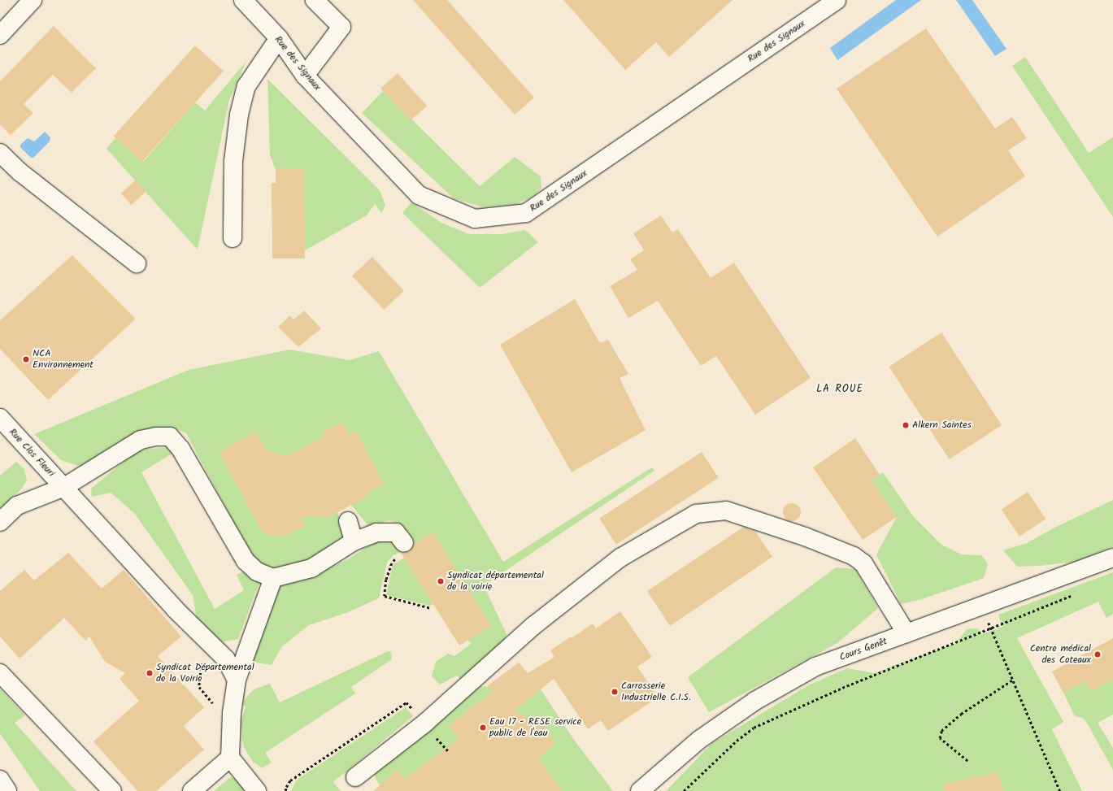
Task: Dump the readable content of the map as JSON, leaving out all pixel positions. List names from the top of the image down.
{
  "streets": {
    "street": ["Rue des Signaux", "Rue Clos Fleuri", "Cours Genêt"]
  },
  "districts": ["LA ROUE"],
  "places": [
    "NCA Environnement",
    "Alkern Saintes",
    "Syndicat départemental de la voirie",
    "Centre médical des Coteaux",
    "Syndicat Départemental de la Voirie",
    "Carrosserie Industrielle C.I.S.",
    "Eau 17 - RESE service public de l'eau"
  ]
}
